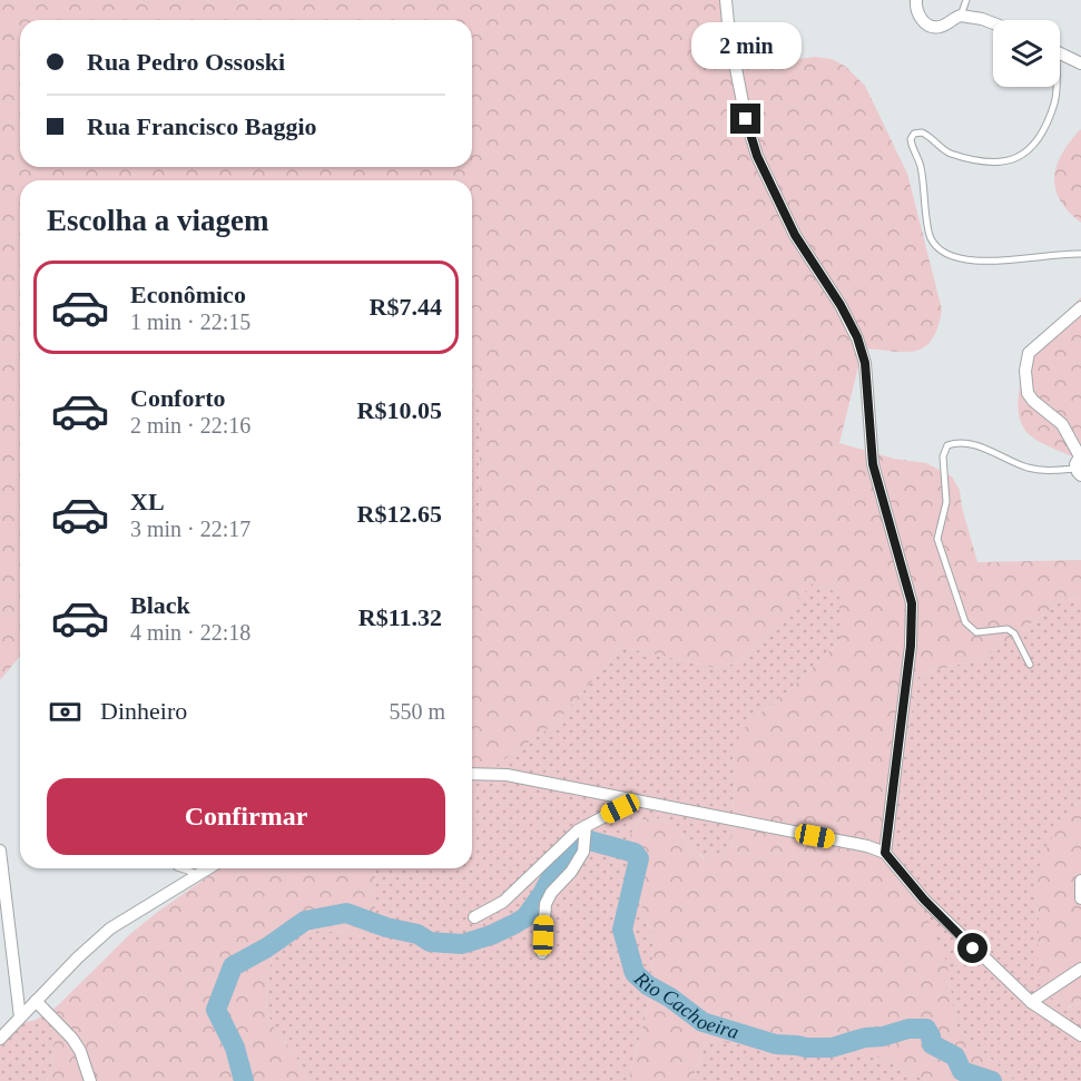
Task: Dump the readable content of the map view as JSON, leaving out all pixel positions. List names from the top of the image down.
{
  "water": ["Rio Cachoeira"],
  "page": {
    "banner": ["Rua Pedro Ossoski", "Rua Francisco Baggio"],
    "bubble": "2 min",
    "heading": "Escolha a viagem",
    "list": [
      {
        "name": "Econômico",
        "note": "1 min · 22:15",
        "value": "R$7.44"
      },
      {
        "name": "Conforto",
        "note": "2 min · 22:16",
        "value": "R$10.05"
      },
      {
        "name": "XL",
        "note": "3 min · 22:17",
        "value": "R$12.65"
      },
      {
        "name": "Black",
        "note": "4 min · 22:18",
        "value": "R$11.32"
      }
    ],
    "pay": ["Dinheiro", "550 m"],
    "buttons": "Confirmar"
  }
}
